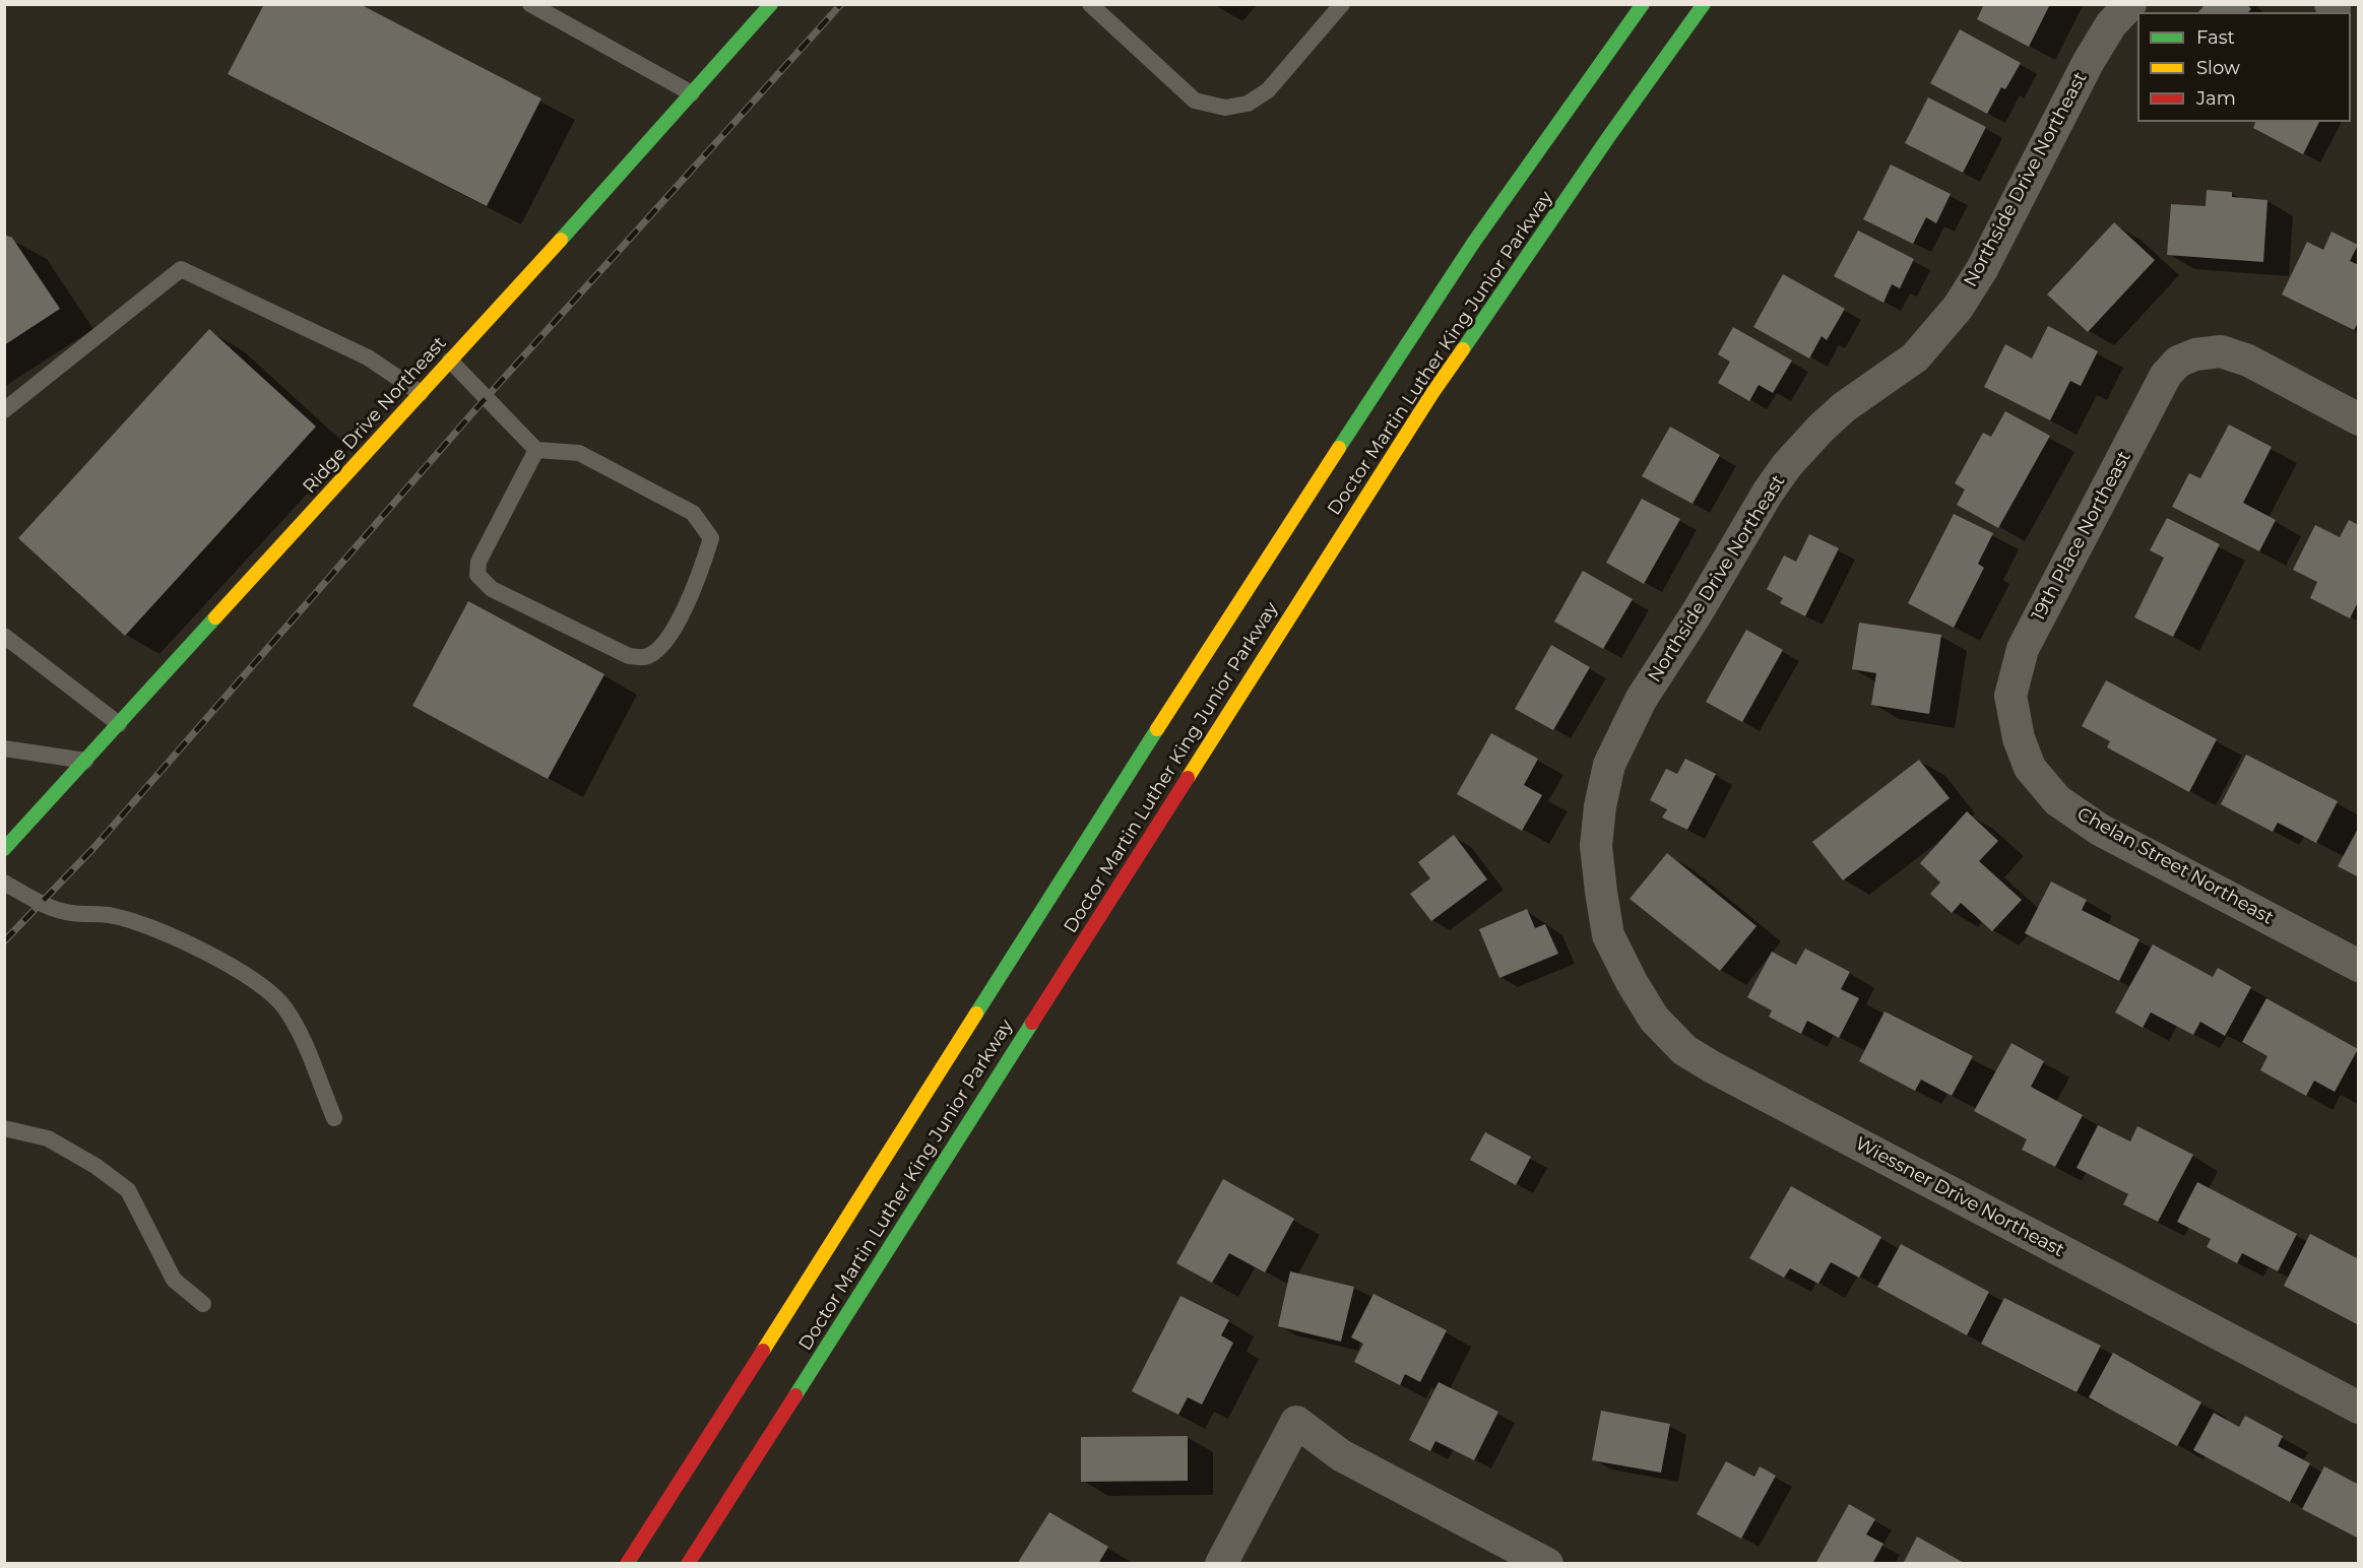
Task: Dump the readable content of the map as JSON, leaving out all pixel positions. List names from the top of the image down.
{
  "streets": {
    "main road": ["Doctor Martin Luther King Junior Parkway", "Ridge Drive Northeast"],
    "street": [
      "Northside Drive Northeast",
      "19th Place Northeast",
      "Chelan Street Northeast",
      "Wiessner Drive Northeast"
    ]
  },
  "crossings": [
    ["Northside Drive Northeast", "Wiessner Drive Northeast"],
    ["19th Place Northeast", "Chelan Street Northeast"]
  ],
  "legend": ["Fast", "Slow", "Jam"]
}
